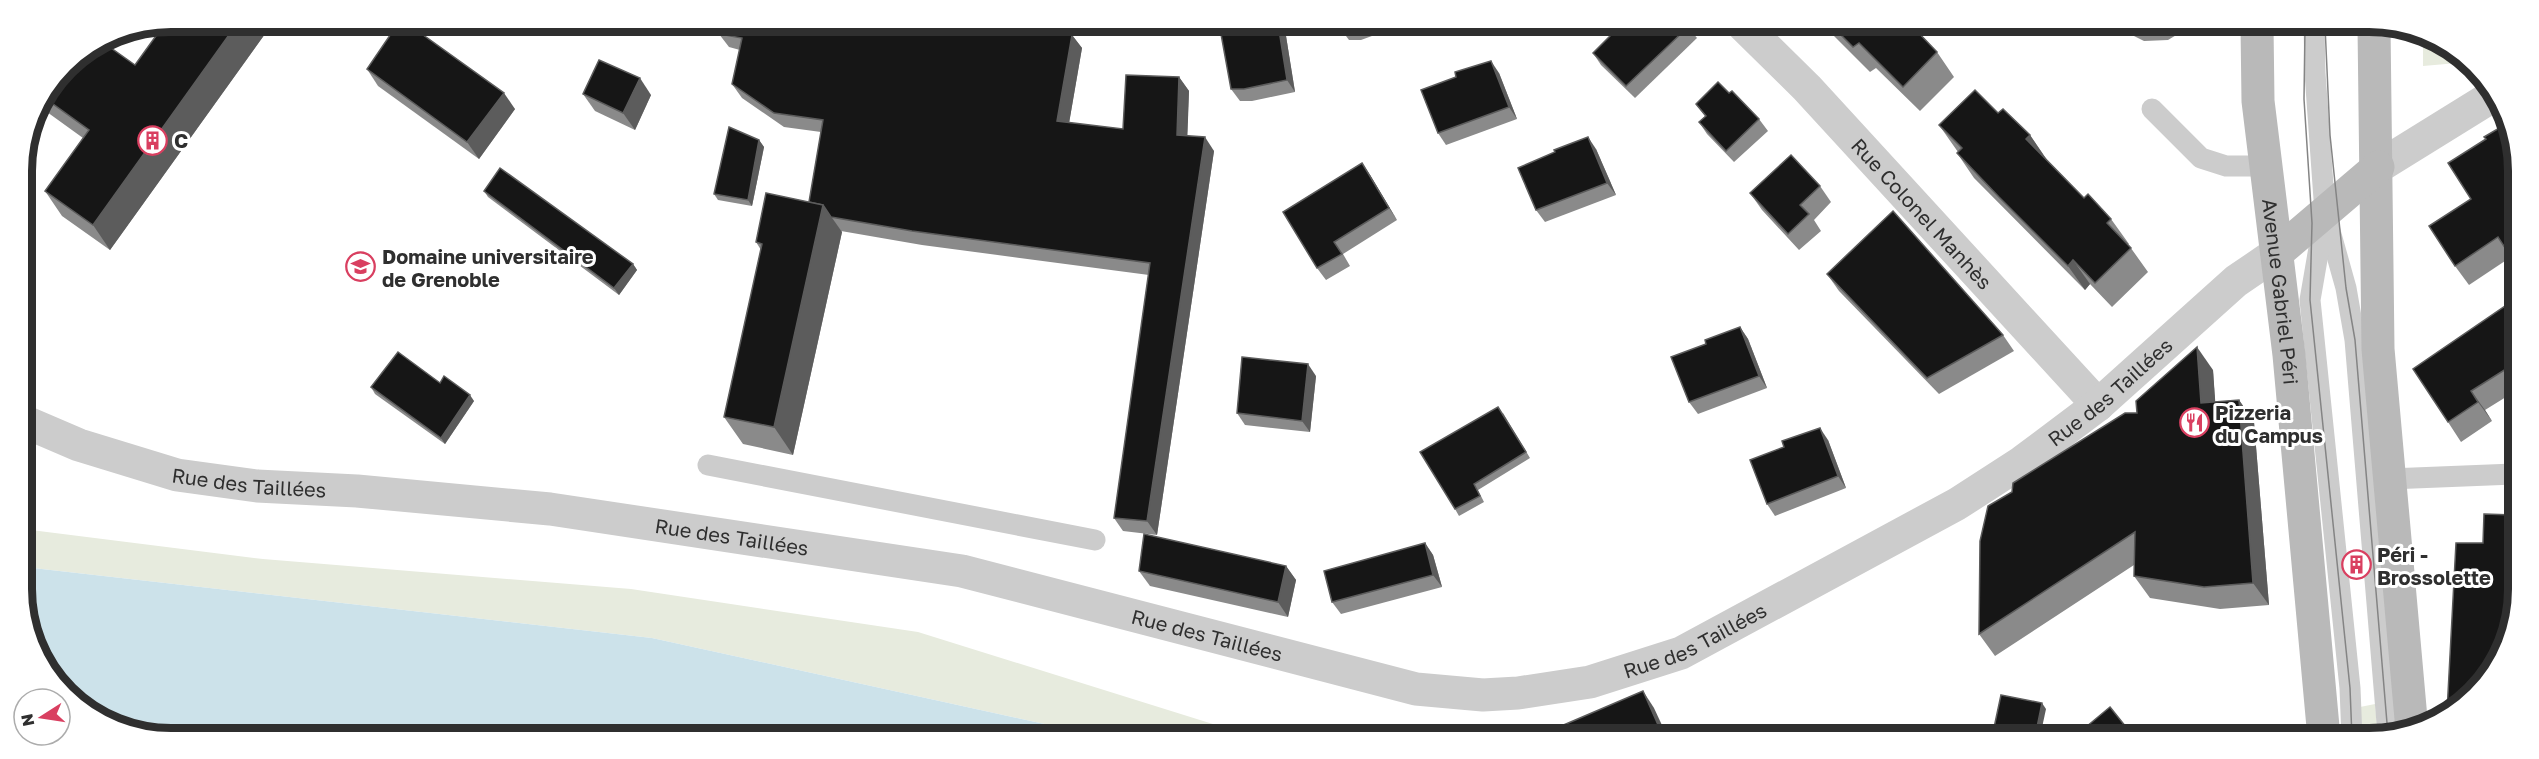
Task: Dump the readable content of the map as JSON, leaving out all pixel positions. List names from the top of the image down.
{
  "streets": {
    "main road": ["Avenue Gabriel Péri"],
    "street": ["Rue Colonel Manhès", "Rue des Taillées"]
  },
  "crossings": [
    ["Rue Colonel Manhès", "Rue des Taillées"],
    ["Avenue Gabriel Péri", "Rue des Taillées"]
  ],
  "places": {
    "building": ["C", "Péri - Brossolette"],
    "school or university": ["Domaine universitaire de Grenoble"],
    "restaurant": ["Pizzeria du Campus"]
  },
  "north": "left"
}
